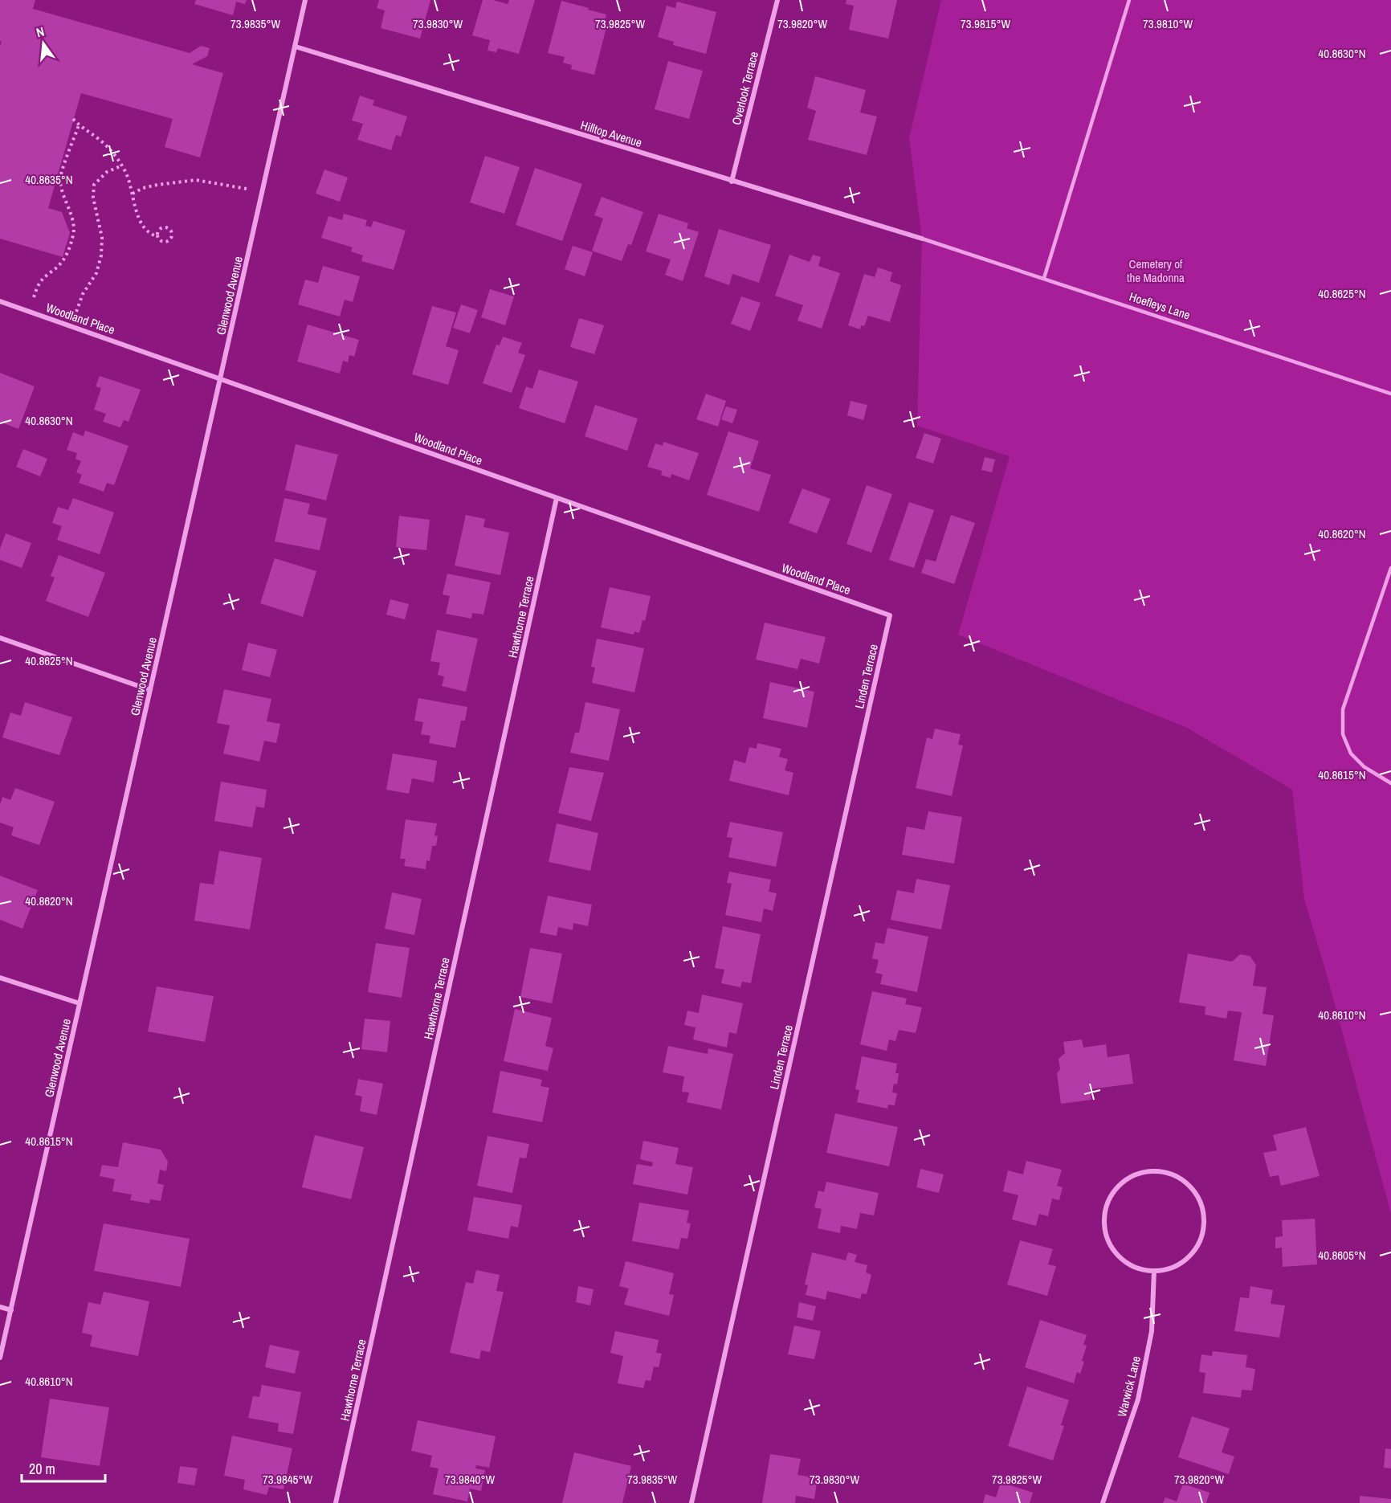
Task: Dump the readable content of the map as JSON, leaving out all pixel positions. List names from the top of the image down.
{
  "streets": {
    "street": [
      "Overlook Terrace",
      "Hilltop Avenue",
      "Glenwood Avenue",
      "Woodland Place",
      "Hawthorne Terrace",
      "Linden Terrace",
      "Warwick Lane"
    ],
    "lane": ["Hoefleys Lane"]
  },
  "crossings": [
    ["Overlook Terrace", "Hilltop Avenue"],
    ["Hilltop Avenue", "Glenwood Avenue"],
    ["Hilltop Avenue", "Hoefleys Lane"],
    ["Glenwood Avenue", "Woodland Place"],
    ["Woodland Place", "Hawthorne Terrace"],
    ["Woodland Place", "Linden Terrace"]
  ],
  "parks": ["Cemetery of the Madonna"],
  "scale_bar": "20 m",
  "north": "top",
  "coordinates": [
    "73.9835°W",
    "73.9830°W",
    "73.9825°W",
    "73.9820°W",
    "73.9810°W",
    "73.9815°W",
    "40.8630°N",
    "40.8635°N",
    "40.8625°N",
    "40.8620°N",
    "40.8615°N",
    "40.8610°N",
    "40.8605°N",
    "73.9845°W",
    "73.9840°W"
  ]
}
